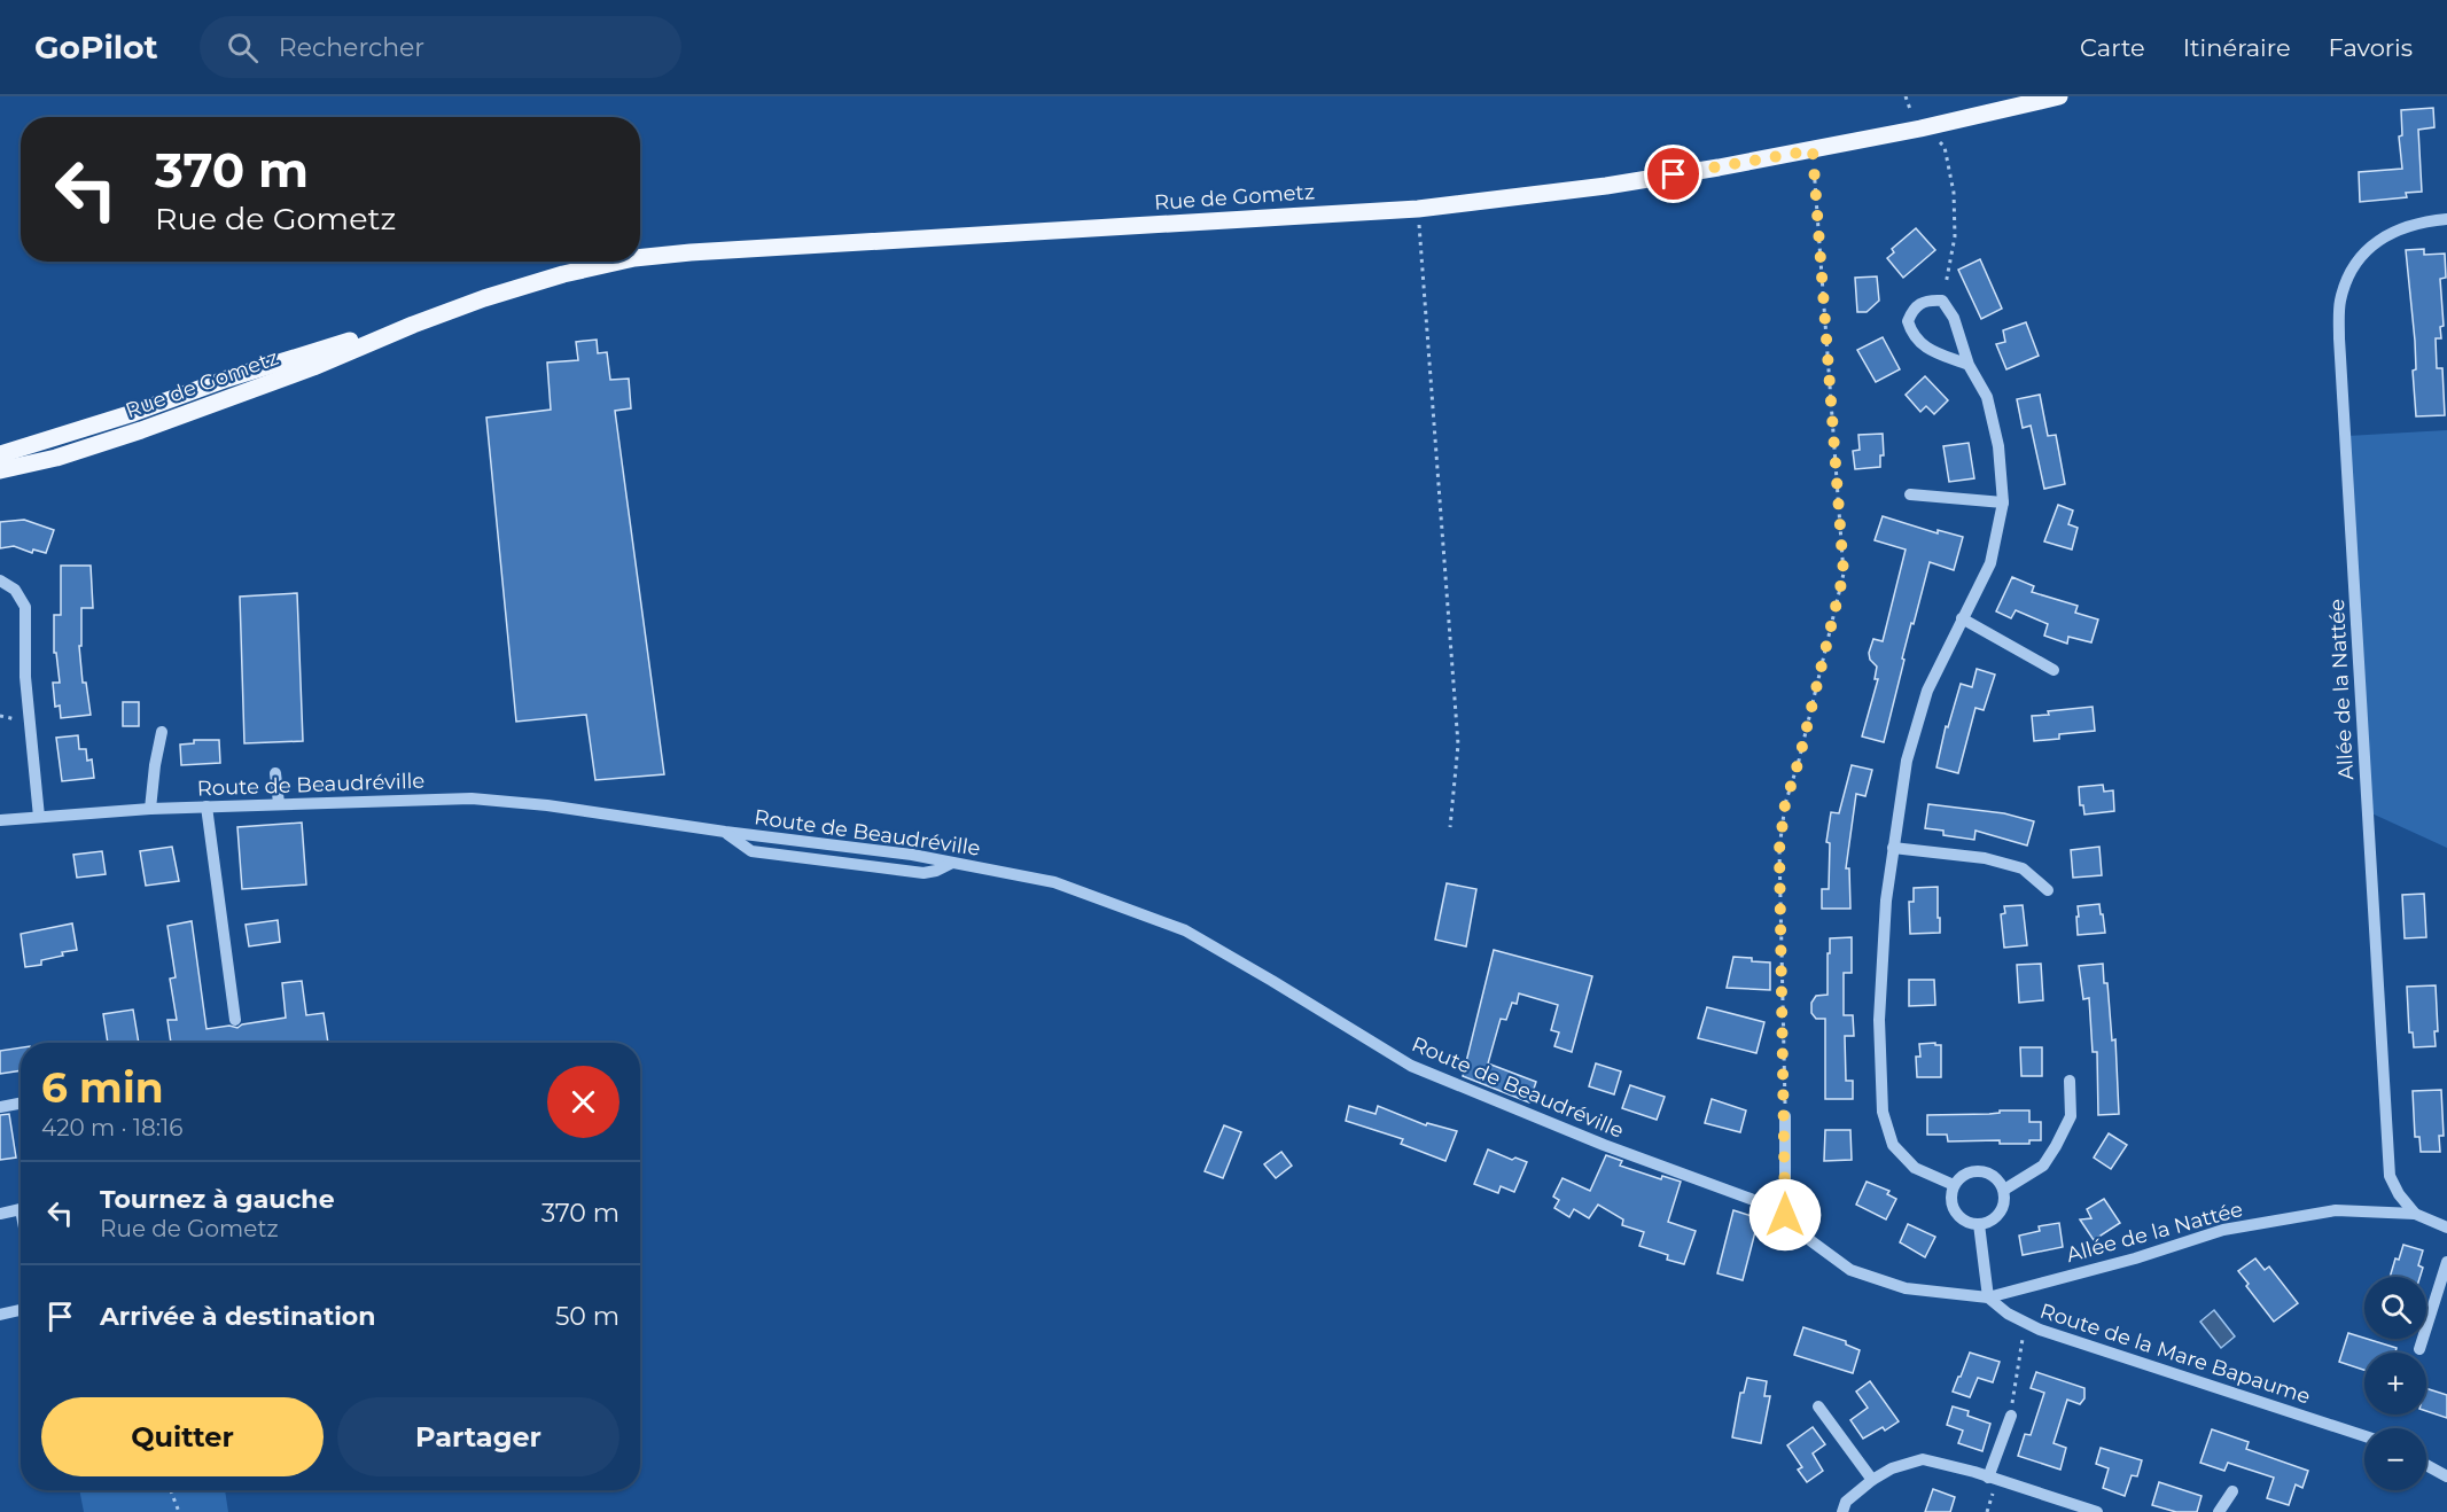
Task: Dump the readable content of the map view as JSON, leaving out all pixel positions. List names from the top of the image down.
{
  "streets": {
    "main road": ["Rue de Gometz"],
    "street": ["Allée de la Nattée", "Route de Beaudréville", "Route de la Mare Bapaume"]
  },
  "crossings": [
    ["Allée de la Nattée", "Route de la Mare Bapaume"],
    ["Route de Beaudréville", "Route de la Mare Bapaume"]
  ],
  "page": {
    "header": "GoPilot",
    "search": "Rechercher",
    "nav": ["Carte", "Itinéraire", "Favoris"],
    "turn": ["370 m", "Rue de Gometz"],
    "heading": ["6 min", "420 m · 18:16"],
    "list": [
      {
        "name": "Tournez à gauche",
        "note": "Rue de Gometz",
        "value": "370 m"
      },
      {
        "name": "Arrivée à destination",
        "value": "50 m"
      }
    ],
    "map_buttons": ["+", "−"],
    "buttons": ["Quitter", "Partager"]
  }
}
